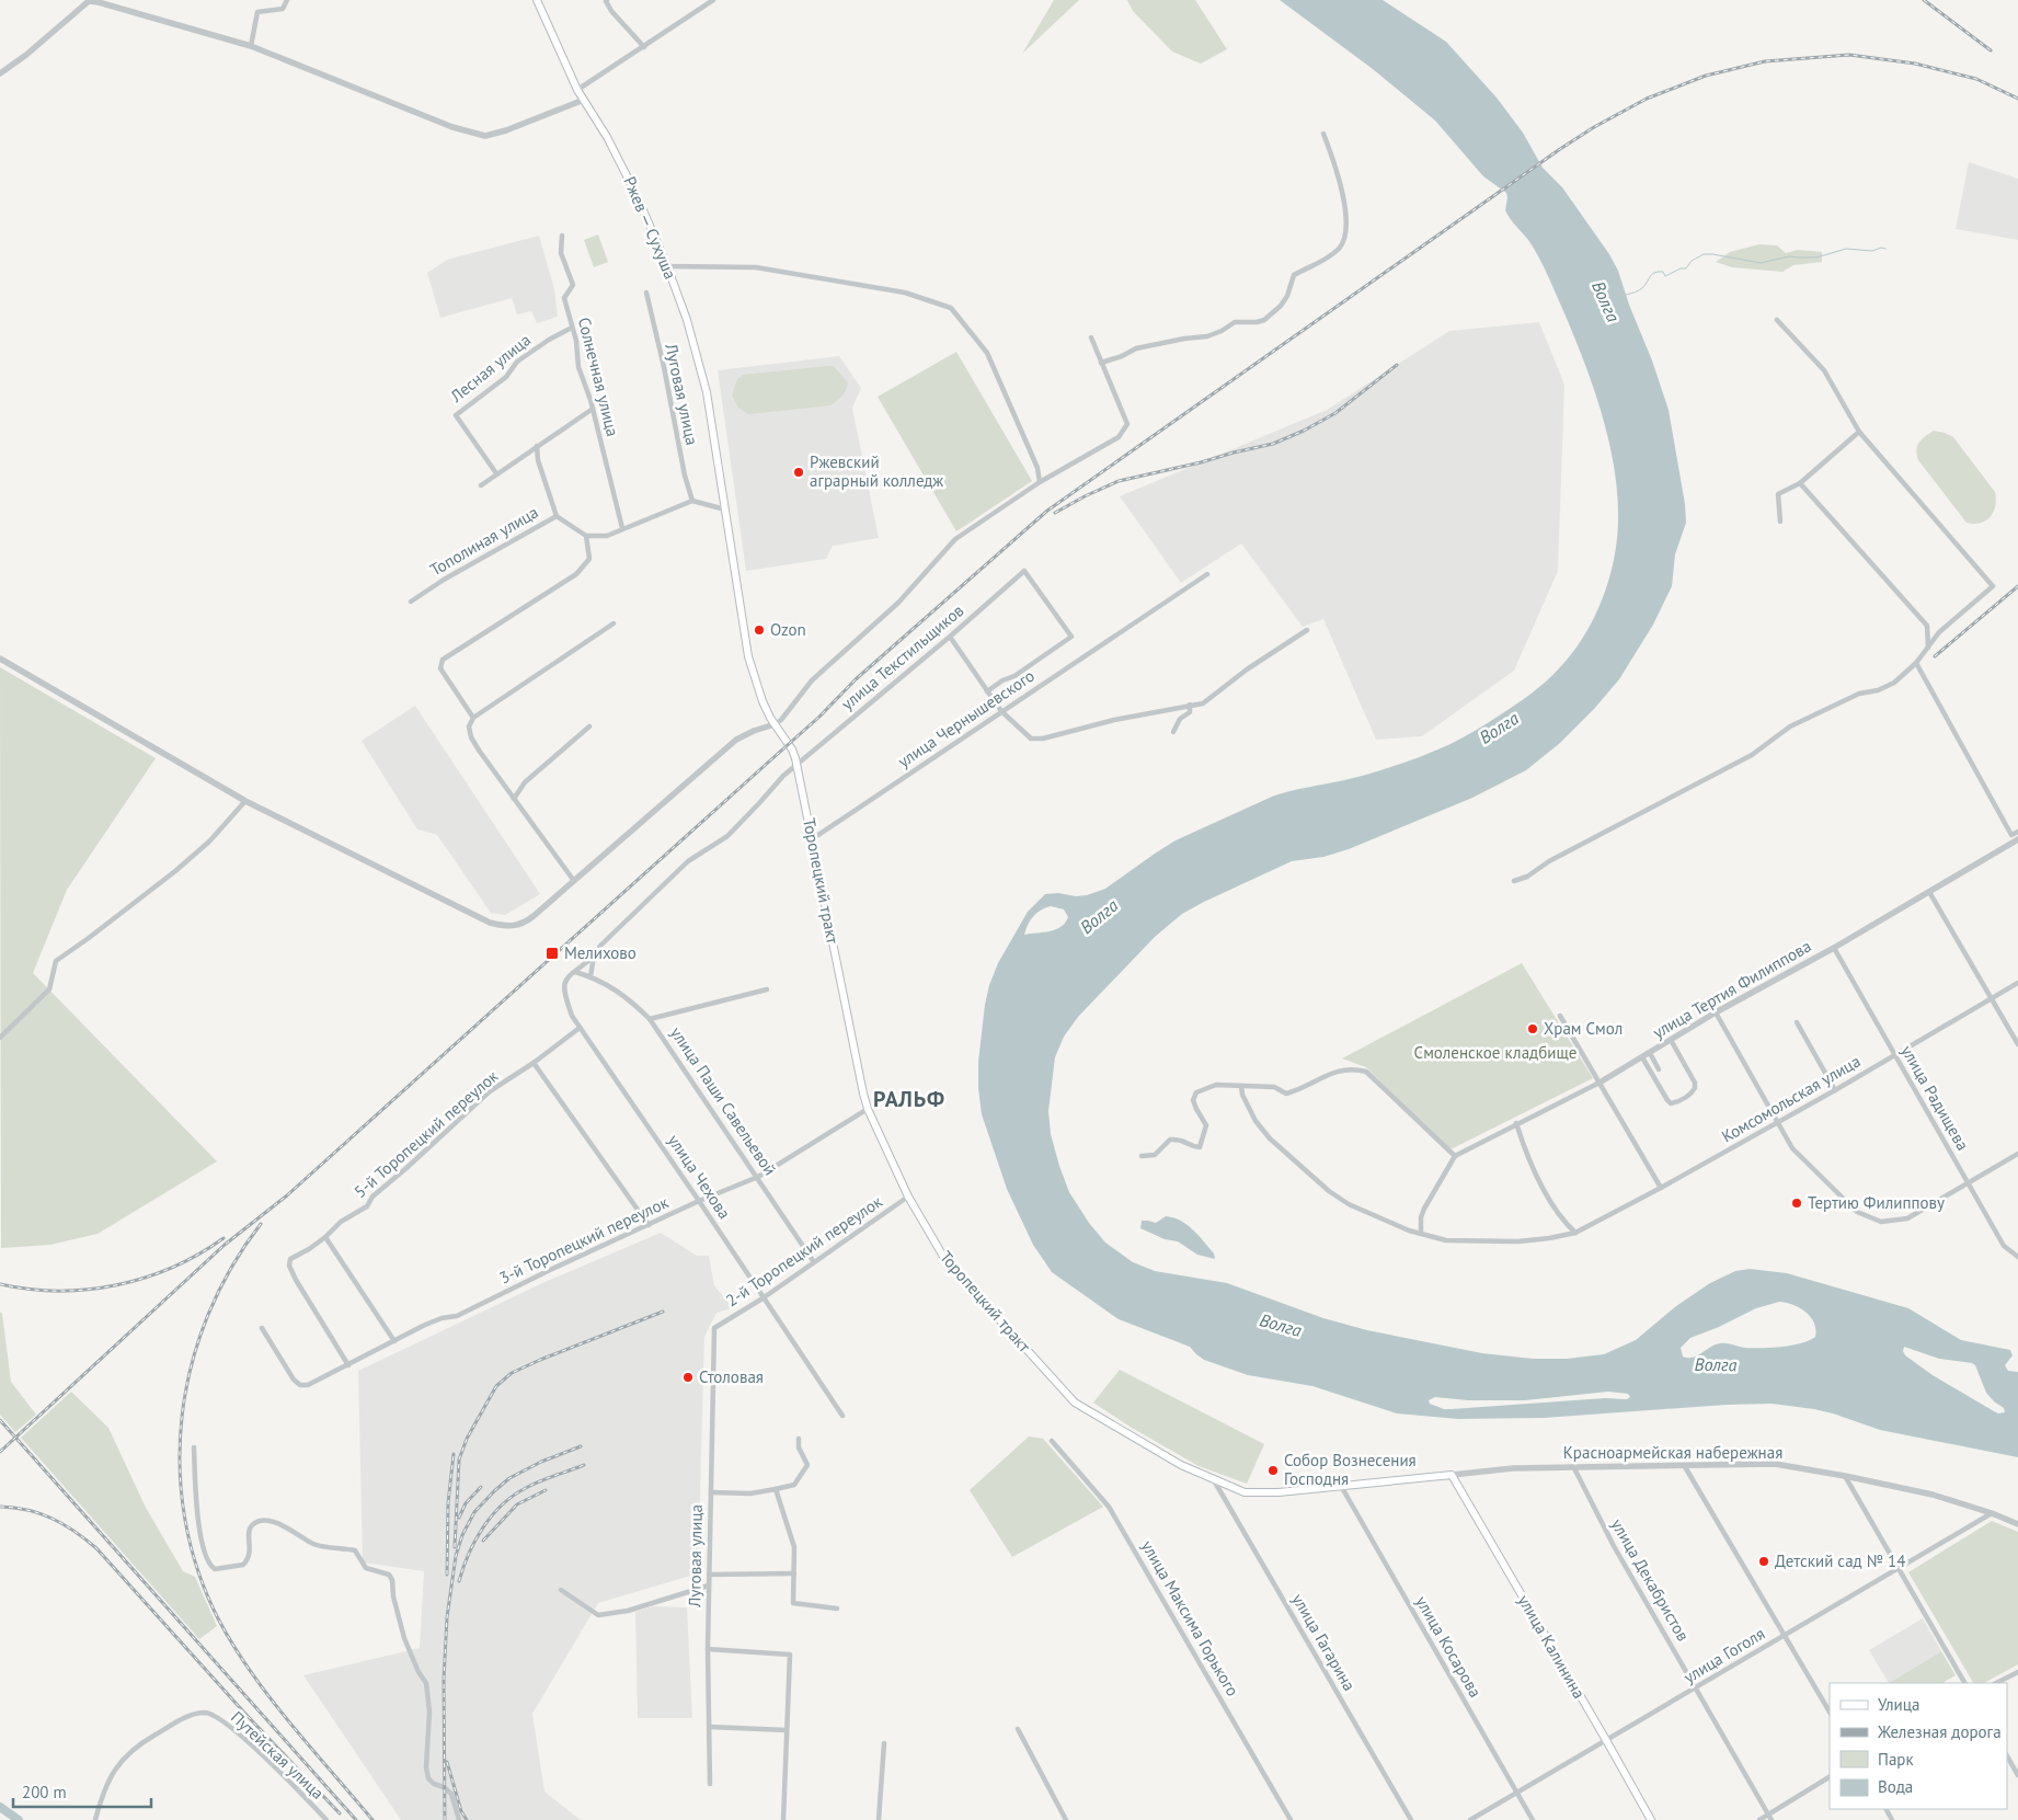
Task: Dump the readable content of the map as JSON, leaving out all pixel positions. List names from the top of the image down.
{
  "streets": {
    "main road": ["Ржев — Сухуша", "Торопецкий тракт", "улица Калинина"],
    "street": [
      "Лесная улица",
      "Солнечная улица",
      "Луговая улица",
      "Тополиная улица",
      "улица Текстильщиков",
      "улица Чернышевского",
      "улица Тертия Филиппова",
      "улица Радищева",
      "Комсомольская улица",
      "улица Паши Савельевой",
      "5-й Торопецкий переулок",
      "улица Чехова",
      "3-й Торопецкий переулок",
      "2-й Торопецкий переулок",
      "Красноармейская набережная",
      "улица Декабристов",
      "улица Максима Горького",
      "улица Гагарина",
      "улица Косарова",
      "улица Гоголя",
      "Путейская улица"
    ]
  },
  "crossings": [
    ["Лесная улица", "Солнечная улица"],
    ["Луговая улица", "2-й Торопецкий переулок"],
    ["улица Текстильщиков", "Торопецкий тракт"],
    ["улица Чернышевского", "Торопецкий тракт"],
    ["Торопецкий тракт", "3-й Торопецкий переулок"],
    ["Торопецкий тракт", "2-й Торопецкий переулок"],
    ["Торопецкий тракт", "Красноармейская набережная"],
    ["Торопецкий тракт", "улица Гагарина"],
    ["Торопецкий тракт", "улица Косарова"],
    ["Торопецкий тракт", "улица Калинина"],
    ["улица Тертия Филиппова", "улица Радищева"],
    ["улица Радищева", "Комсомольская улица"],
    ["улица Паши Савельевой", "улица Чехова"],
    ["улица Паши Савельевой", "3-й Торопецкий переулок"],
    ["улица Паши Савельевой", "2-й Торопецкий переулок"],
    ["5-й Торопецкий переулок", "улица Чехова"],
    ["5-й Торопецкий переулок", "3-й Торопецкий переулок"],
    ["улица Чехова", "3-й Торопецкий переулок"],
    ["улица Чехова", "2-й Торопецкий переулок"],
    ["Красноармейская набережная", "улица Декабристов"],
    ["Красноармейская набережная", "улица Калинина"],
    ["Красноармейская набережная", "улица Гоголя"],
    ["улица Декабристов", "улица Гоголя"],
    ["улица Косарова", "улица Гоголя"],
    ["улица Калинина", "улица Гоголя"]
  ],
  "districts": ["РАЛЬФ"],
  "water": ["Волга"],
  "parks": ["Смоленское кладбище"],
  "places": {
    "other": [
      "Ржевский аграрный колледж",
      "Ozon",
      "Храм Смол",
      "Тертию Филиппову",
      "Столовая",
      "Собор Вознесения Господня",
      "Детский сад № 14"
    ],
    "transit": ["Мелихово"]
  },
  "legend": [
    "Улица",
    "Железная дорога",
    "Парк",
    "Вода"
  ],
  "scale_bar": "200 m"
}
